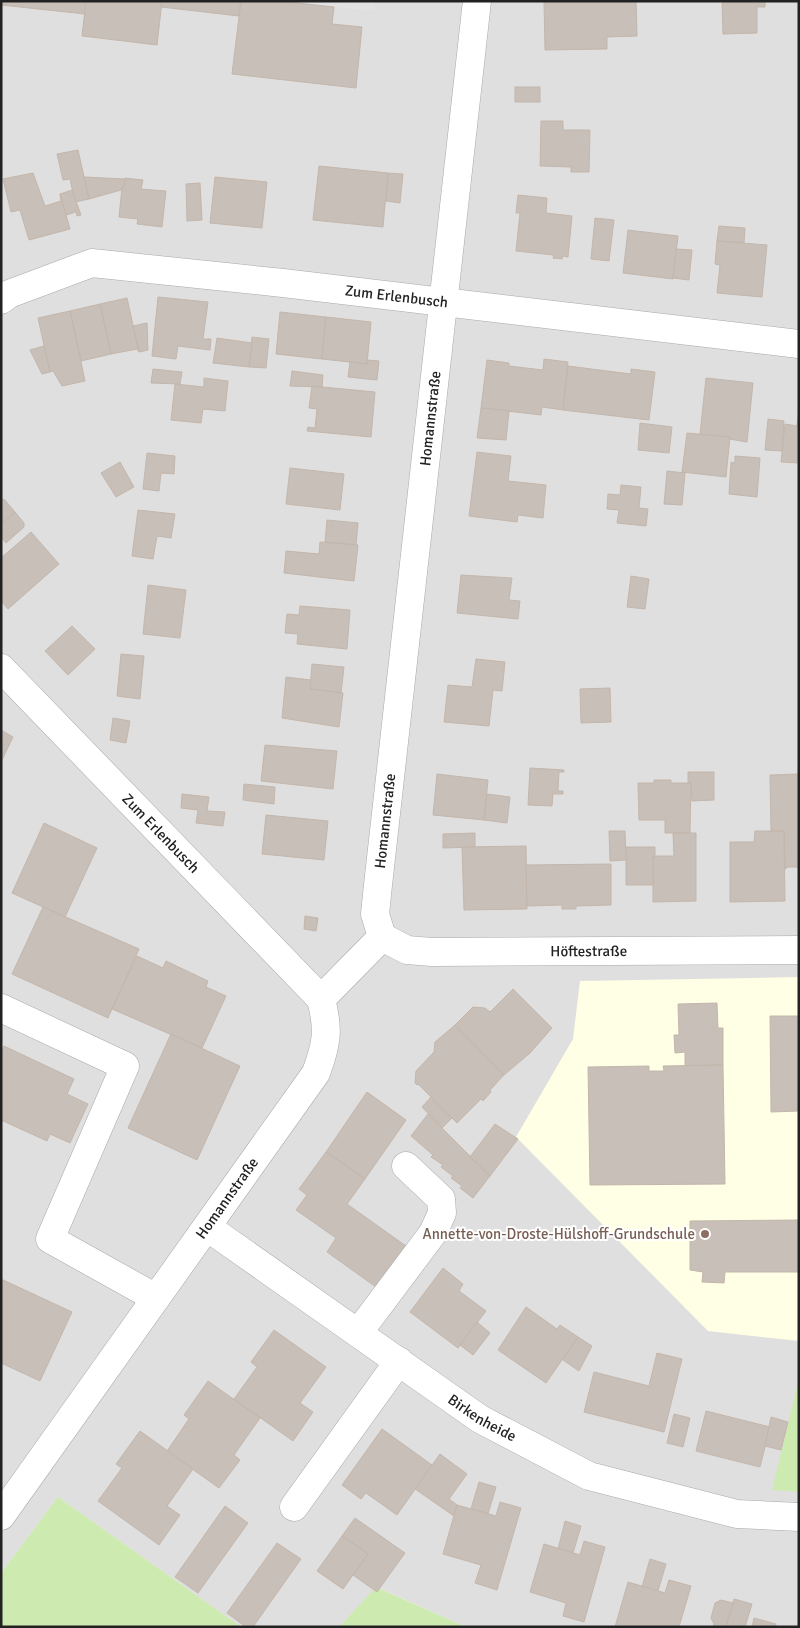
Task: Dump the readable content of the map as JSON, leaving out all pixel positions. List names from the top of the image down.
{
  "streets": {
    "street": [
      "Zum Erlenbusch",
      "Homannstraße",
      "Höftestraße",
      "Birkenheide"
    ]
  },
  "crossings": [
    ["Zum Erlenbusch", "Homannstraße"],
    ["Homannstraße", "Höftestraße"],
    ["Homannstraße", "Birkenheide"]
  ],
  "places": ["Annette-von-Droste-Hülshoff-Grundschule"]
}
